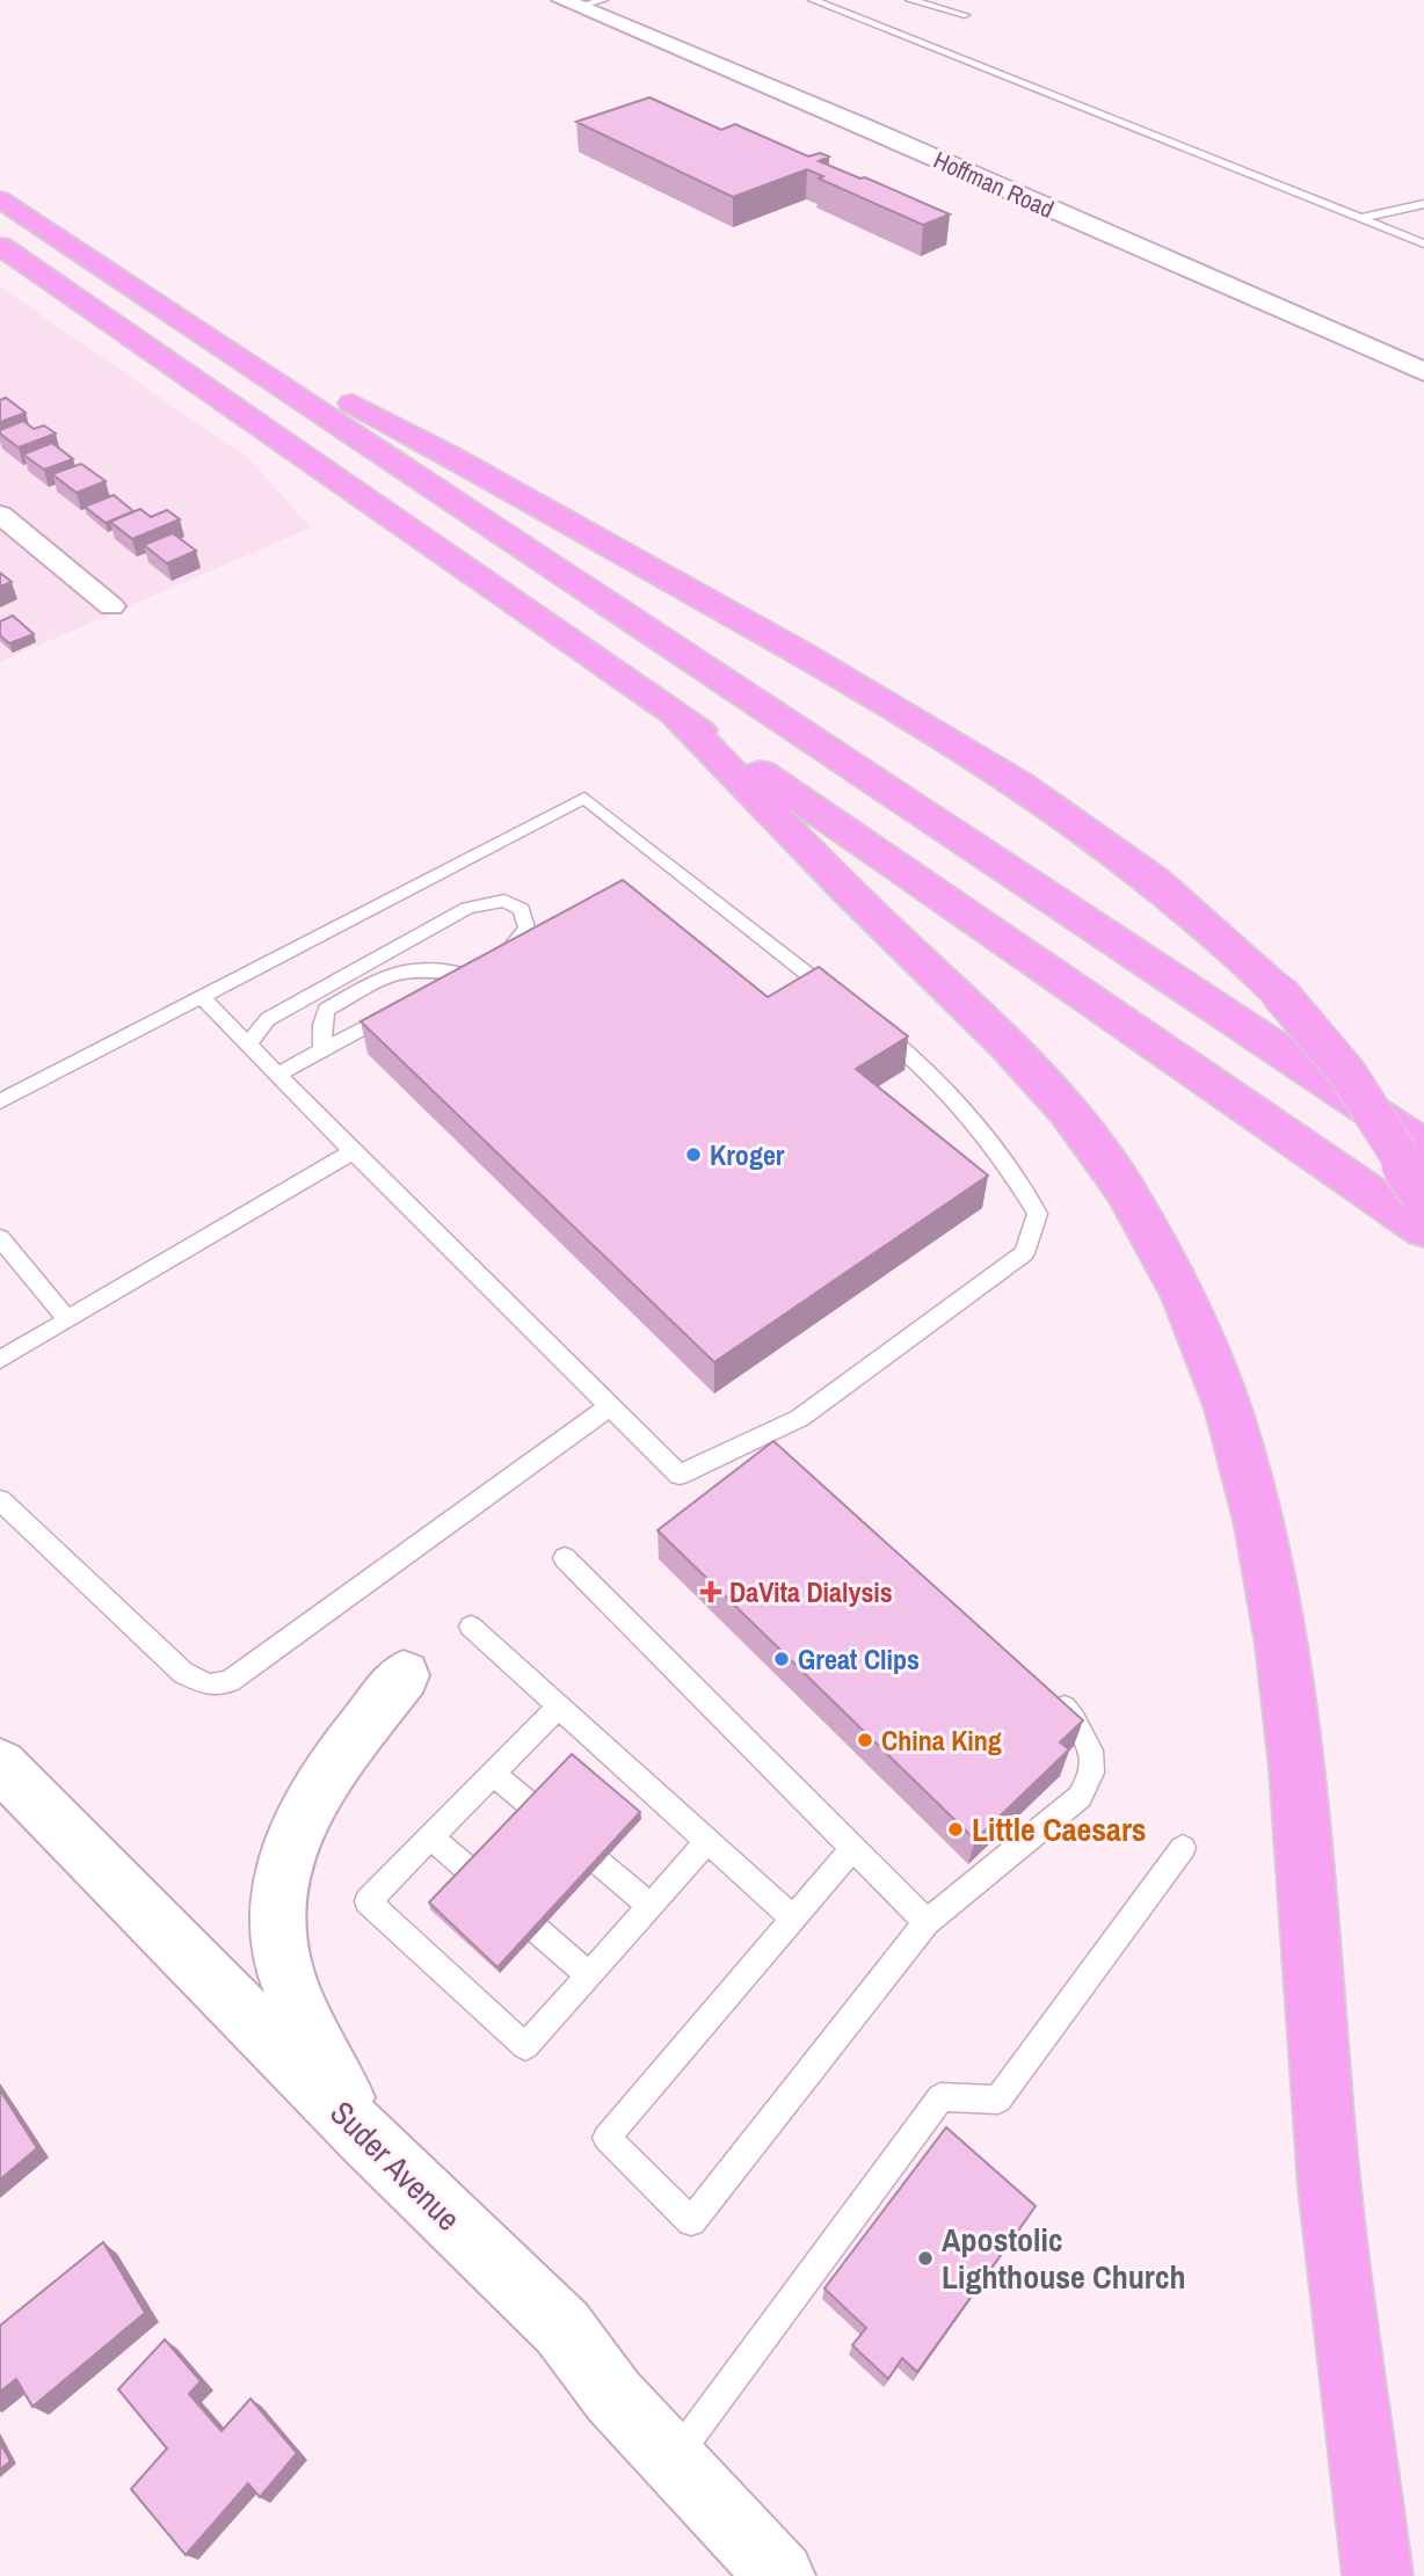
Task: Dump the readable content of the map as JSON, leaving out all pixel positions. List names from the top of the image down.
{
  "streets": {
    "street": ["Hoffman Road", "Suder Avenue"]
  },
  "places": {
    "other": [
      "Kroger",
      "Great Clips",
      "China King",
      "Little Caesars",
      "Apostolic Lighthouse Church"
    ],
    "health": ["DaVita Dialysis"]
  }
}
